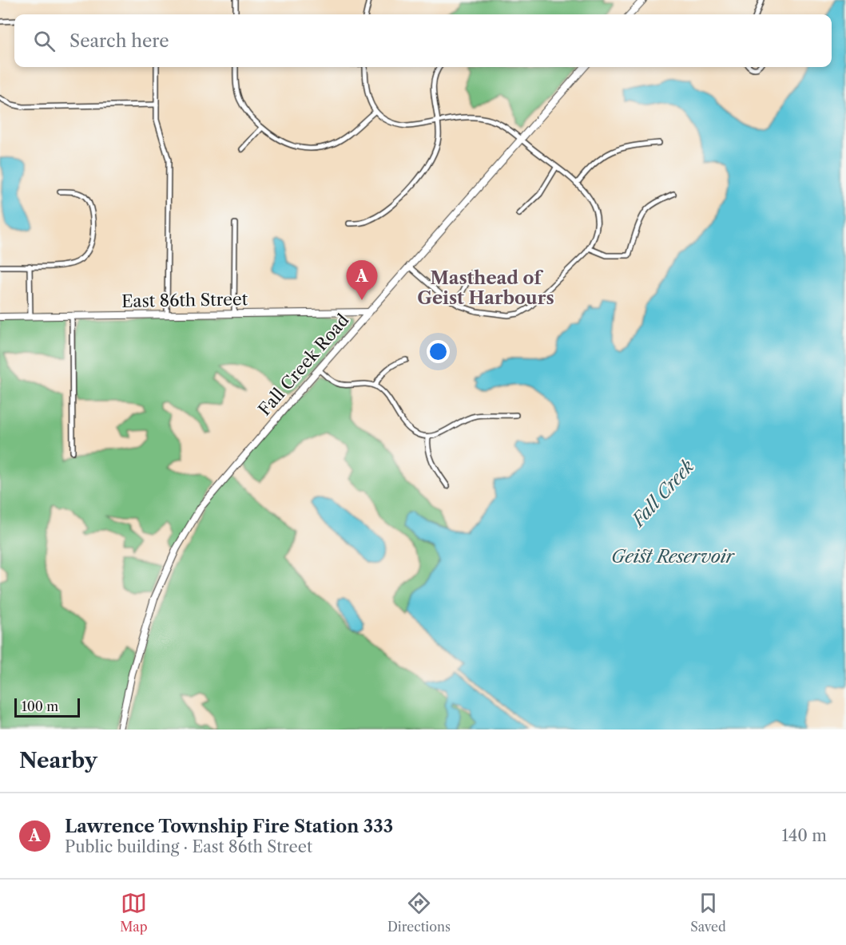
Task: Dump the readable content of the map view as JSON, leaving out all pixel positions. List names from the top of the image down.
{
  "streets": {
    "main road": ["East 86th Street", "Fall Creek Road"]
  },
  "crossings": [
    ["East 86th Street", "Fall Creek Road"]
  ],
  "districts": ["Masthead of Geist Harbours"],
  "water": ["Fall Creek", "Geist Reservoir"],
  "scale_bar": "100 m",
  "page": {
    "search": "Search here",
    "pins": "A",
    "scale": "100 m",
    "heading": "Nearby",
    "list": [
      {
        "mark": "A",
        "name": "Lawrence Township Fire Station 333",
        "note": "Public building · East 86th Street",
        "value": "140 m"
      }
    ],
    "nav": ["Map", "Directions", "Saved"]
  }
}
